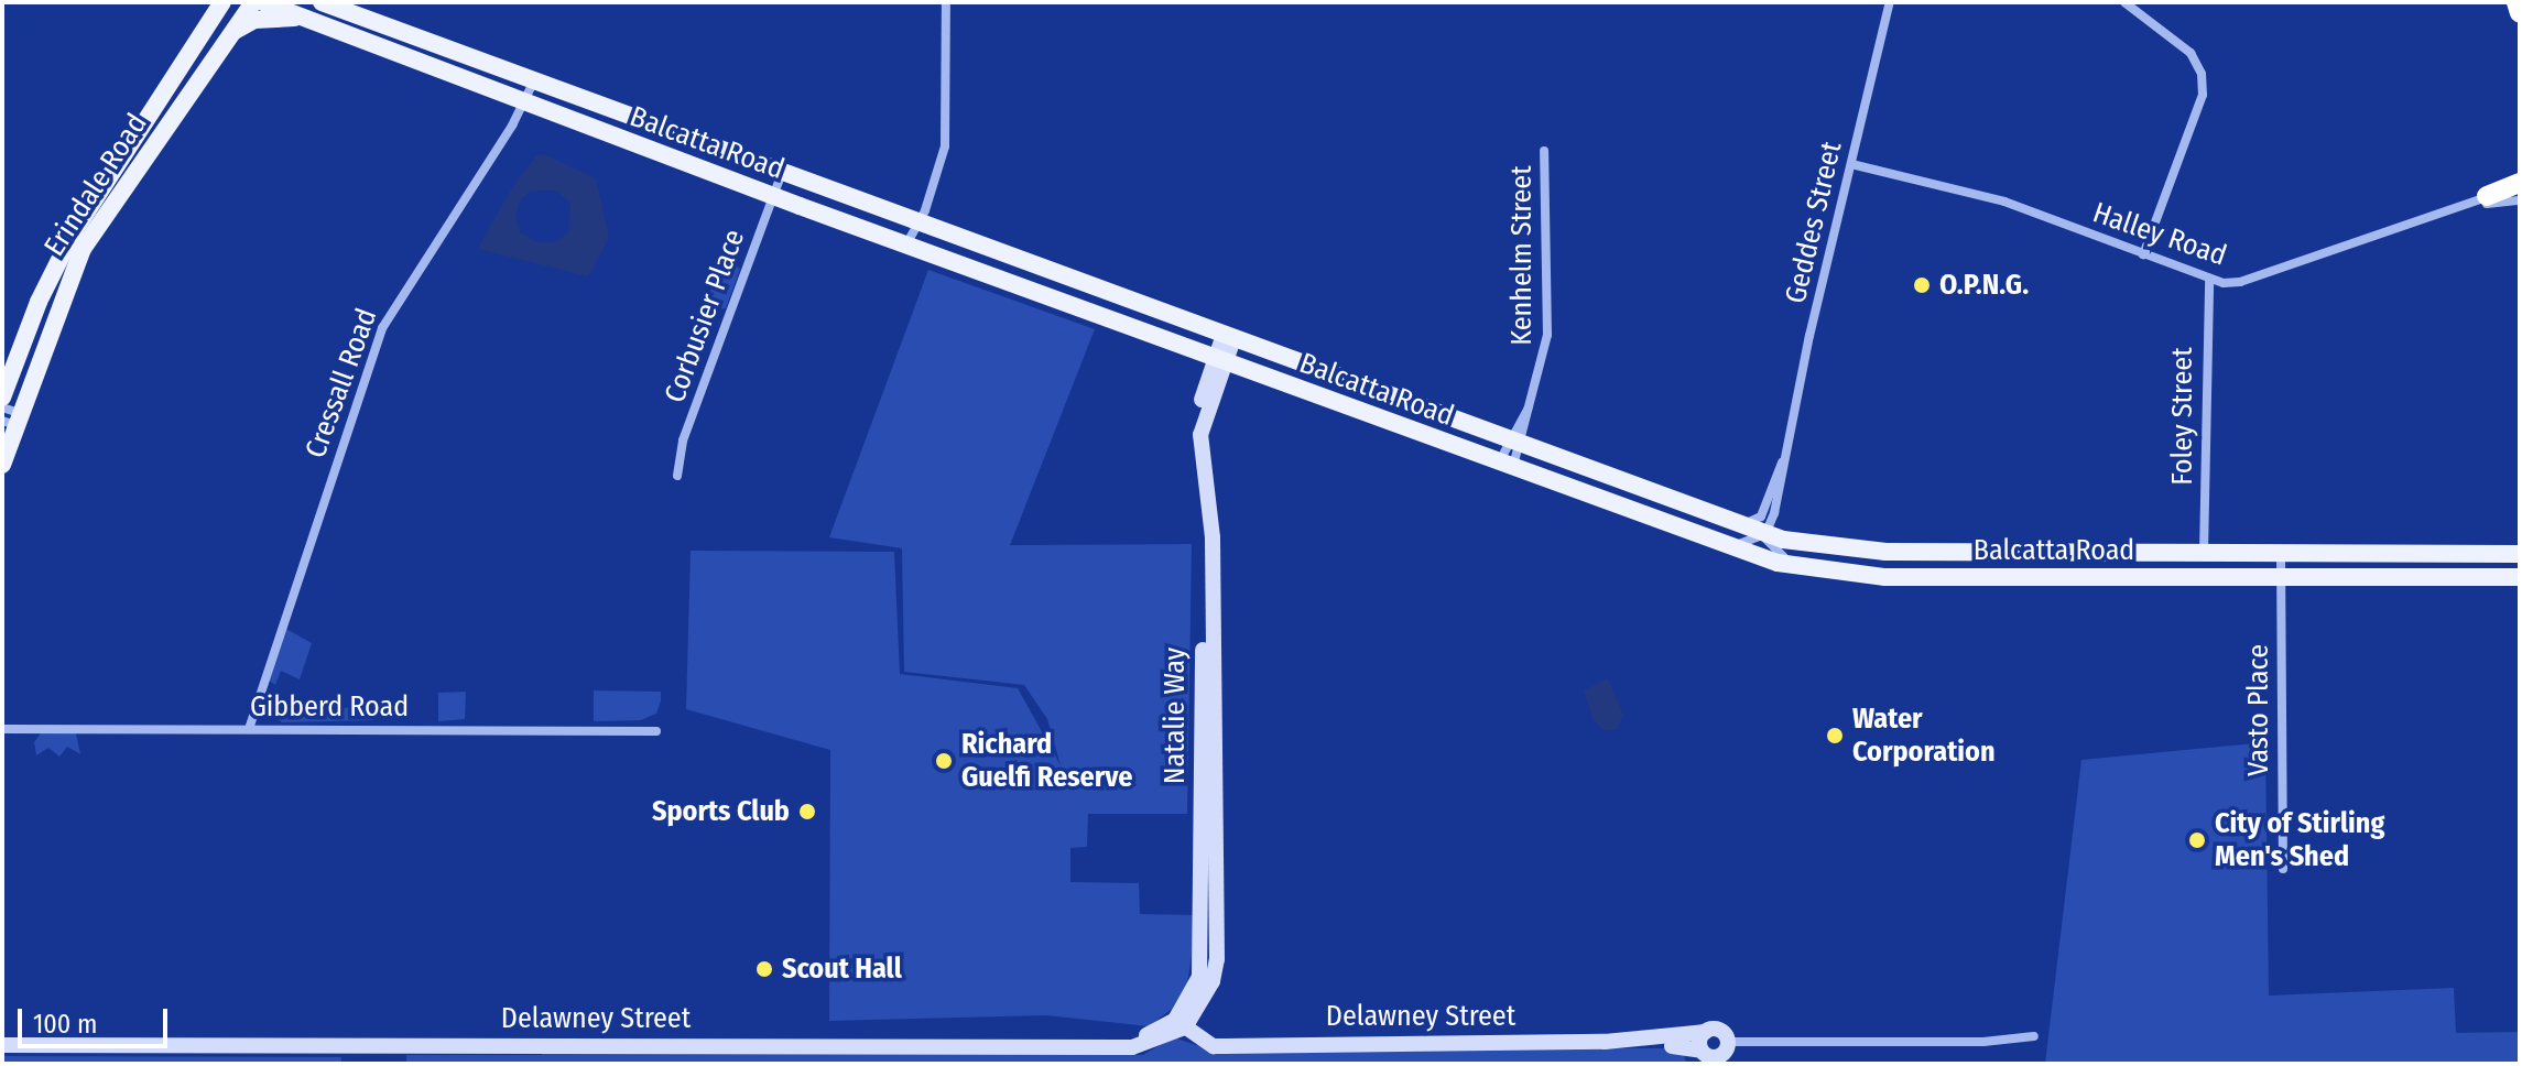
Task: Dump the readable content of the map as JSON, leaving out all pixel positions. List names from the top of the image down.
{
  "streets": {
    "main road": ["Balcatta Road", "Erindale Road"],
    "street": [
      "Geddes Street",
      "Halley Road",
      "Kenhelm Street",
      "Corbusier Place",
      "Cressall Road",
      "Foley Street",
      "Gibberd Road",
      "Vasto Place",
      "Natalie Way",
      "Delawney Street"
    ]
  },
  "crossings": [
    ["Balcatta Road", "Geddes Street"],
    ["Balcatta Road", "Kenhelm Street"],
    ["Balcatta Road", "Corbusier Place"],
    ["Balcatta Road", "Cressall Road"],
    ["Balcatta Road", "Foley Street"],
    ["Balcatta Road", "Vasto Place"],
    ["Balcatta Road", "Natalie Way"],
    ["Geddes Street", "Halley Road"],
    ["Halley Road", "Foley Street"],
    ["Cressall Road", "Gibberd Road"],
    ["Natalie Way", "Delawney Street"]
  ],
  "places": [
    "O.P.N.G.",
    "Water Corporation",
    "Richard Guelfi Reserve",
    "Sports Club",
    "City of Stirling Men's Shed",
    "Scout Hall"
  ],
  "scale_bar": "100 m"
}
